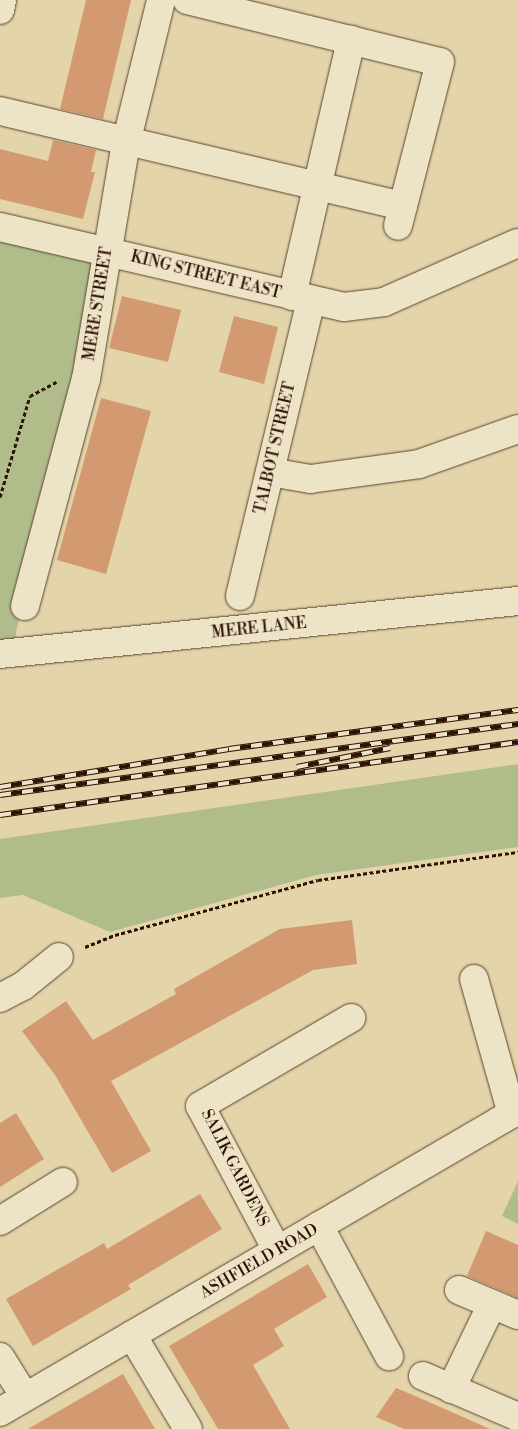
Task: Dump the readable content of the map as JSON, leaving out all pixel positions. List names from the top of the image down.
{
  "streets": {
    "street": [
      "KING STREET EAST",
      "MERE STREET",
      "TALBOT STREET",
      "MERE LANE",
      "SALIK GARDENS",
      "ASHFIELD ROAD"
    ]
  },
  "crossings": [
    ["KING STREET EAST", "MERE STREET"],
    ["KING STREET EAST", "TALBOT STREET"],
    ["SALIK GARDENS", "ASHFIELD ROAD"]
  ]
}
